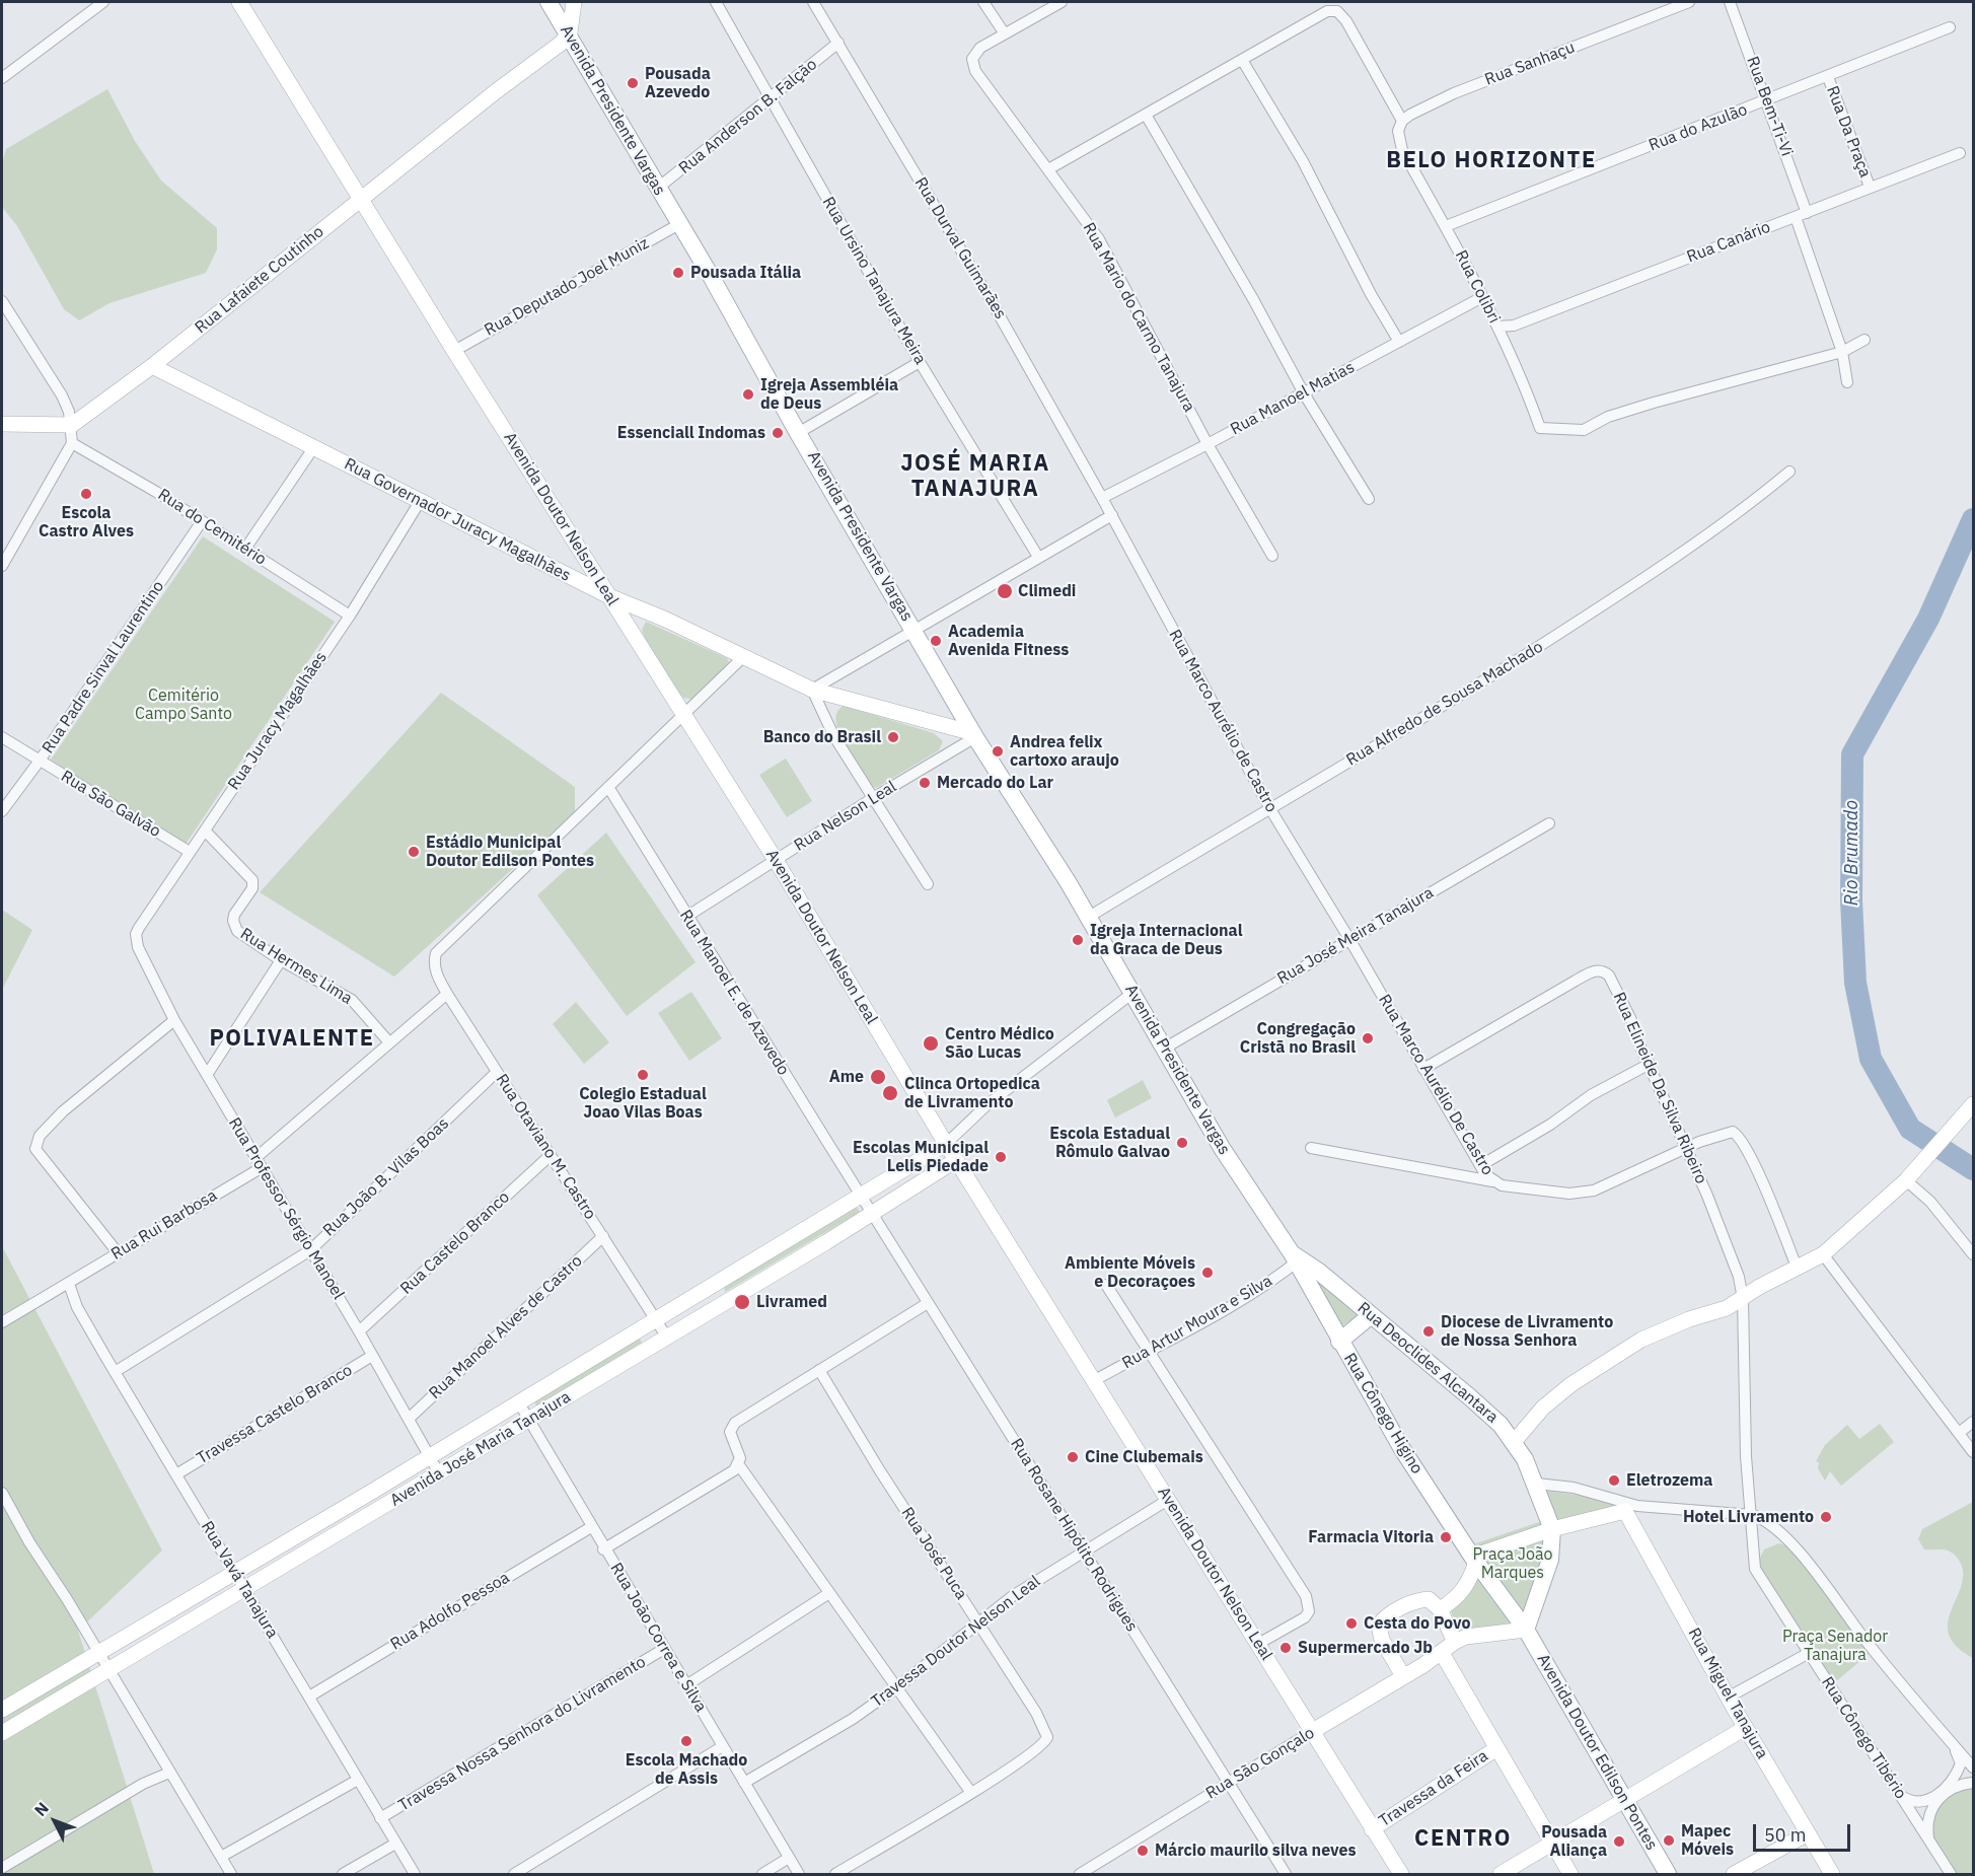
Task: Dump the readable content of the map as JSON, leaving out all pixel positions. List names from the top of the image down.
{
  "streets": {
    "main road": [
      "Avenida Presidente Vargas",
      "Rua Deoclides Alcantara",
      "Rua Cônego Higino",
      "Avenida Doutor Edilson Pontes"
    ],
    "street": [
      "Rua Sanhaçu",
      "Rua Bem-Ti-Vi",
      "Rua Anderson B. Falção",
      "Rua do Azulão",
      "Rua Da Praça",
      "Rua Canário",
      "Rua Durval Guimarães",
      "Rua Lafaiete Coutinho",
      "Rua Ursino Tanajura Meira",
      "Rua Deputado Joel Muniz",
      "Rua Colibri",
      "Rua Mario do Carmo Tanajura",
      "Rua Manoel Matias",
      "Avenida Doutor Nelson Leal",
      "Rua Governador Juracy Magalhães",
      "Rua do Cemitério",
      "Rua Padre Sinval Laurentino",
      "Rua Alfredo de Sousa Machado",
      "Rua Juracy Magalhães",
      "Rua Marco Aurélio de Castro",
      "Rua São Galvão",
      "Rua Nelson Leal",
      "Rua José Meira Tanajura",
      "Rua Hermes Lima",
      "Rua Manoel E. de Azevedo",
      "Rua Marco Aurélio De Castro",
      "Rua Elineide Da Silva Ribeiro",
      "Rua Otaviano M. Castro",
      "Rua João B. Vilas Boas",
      "Rua Professor Sérgio Manoel",
      "Rua Rui Barbosa",
      "Rua Castelo Branco",
      "Rua Artur Moura e Silva",
      "Rua Manoel Alves de Castro",
      "Travessa Castelo Branco",
      "Avenida José Maria Tanajura",
      "Rua Rosane Hipólito Rodrigues",
      "Rua José Puca",
      "Rua Vavá Tanajura",
      "Rua Adolfo Pessoa",
      "Rua João Correa e Silva",
      "Travessa Doutor Nelson Leal",
      "Rua Miguel Tanajura",
      "Travessa Nossa Senhora do Livramento",
      "Rua Cônego Tibério",
      "Rua São Gonçalo",
      "Travessa da Feira"
    ]
  },
  "crossings": [
    ["Rua Sanhaçu", "Rua Colibri"],
    ["Rua Bem-Ti-Vi", "Rua do Azulão"],
    ["Rua Bem-Ti-Vi", "Rua Canário"],
    ["Avenida Presidente Vargas", "Rua Anderson B. Falção"],
    ["Avenida Presidente Vargas", "Rua Lafaiete Coutinho"],
    ["Avenida Presidente Vargas", "Rua Deputado Joel Muniz"],
    ["Avenida Presidente Vargas", "Rua Governador Juracy Magalhães"],
    ["Avenida Presidente Vargas", "Rua Alfredo de Sousa Machado"],
    ["Avenida Presidente Vargas", "Rua Nelson Leal"],
    ["Avenida Presidente Vargas", "Rua José Meira Tanajura"],
    ["Avenida Presidente Vargas", "Rua Artur Moura e Silva"],
    ["Avenida Presidente Vargas", "Rua Deoclides Alcantara"],
    ["Avenida Presidente Vargas", "Rua Cônego Higino"],
    ["Rua Anderson B. Falção", "Rua Durval Guimarães"],
    ["Rua Anderson B. Falção", "Rua Ursino Tanajura Meira"],
    ["Rua do Azulão", "Rua Da Praça"],
    ["Rua do Azulão", "Rua Colibri"],
    ["Rua Da Praça", "Rua Canário"],
    ["Rua Canário", "Rua Colibri"],
    ["Rua Durval Guimarães", "Rua Manoel Matias"],
    ["Rua Durval Guimarães", "Rua Marco Aurélio de Castro"],
    ["Rua Lafaiete Coutinho", "Avenida Doutor Nelson Leal"],
    ["Rua Lafaiete Coutinho", "Rua Governador Juracy Magalhães"],
    ["Rua Deputado Joel Muniz", "Avenida Doutor Nelson Leal"],
    ["Rua Colibri", "Rua Manoel Matias"],
    ["Rua Mario do Carmo Tanajura", "Rua Manoel Matias"],
    ["Rua Manoel Matias", "Rua Marco Aurélio de Castro"],
    ["Avenida Doutor Nelson Leal", "Rua Governador Juracy Magalhães"],
    ["Avenida Doutor Nelson Leal", "Rua Nelson Leal"],
    ["Avenida Doutor Nelson Leal", "Rua Artur Moura e Silva"],
    ["Avenida Doutor Nelson Leal", "Avenida José Maria Tanajura"],
    ["Avenida Doutor Nelson Leal", "Travessa Doutor Nelson Leal"],
    ["Avenida Doutor Nelson Leal", "Rua São Gonçalo"],
    ["Avenida Doutor Nelson Leal", "Travessa da Feira"],
    ["Rua Governador Juracy Magalhães", "Rua Juracy Magalhães"],
    ["Rua Governador Juracy Magalhães", "Rua Nelson Leal"],
    ["Rua do Cemitério", "Rua Padre Sinval Laurentino"],
    ["Rua do Cemitério", "Rua Juracy Magalhães"],
    ["Rua Padre Sinval Laurentino", "Rua São Galvão"],
    ["Rua Alfredo de Sousa Machado", "Rua Marco Aurélio de Castro"],
    ["Rua Juracy Magalhães", "Rua São Galvão"],
    ["Rua Juracy Magalhães", "Rua Hermes Lima"],
    ["Rua Juracy Magalhães", "Rua Professor Sérgio Manoel"],
    ["Rua Marco Aurélio de Castro", "Rua José Meira Tanajura"],
    ["Rua Marco Aurélio de Castro", "Rua Marco Aurélio De Castro"],
    ["Rua Nelson Leal", "Rua Manoel E. de Azevedo"],
    ["Rua José Meira Tanajura", "Rua Marco Aurélio De Castro"],
    ["Rua Hermes Lima", "Rua Rui Barbosa"],
    ["Rua Manoel E. de Azevedo", "Rua Otaviano M. Castro"],
    ["Rua Manoel E. de Azevedo", "Avenida José Maria Tanajura"],
    ["Rua Manoel E. de Azevedo", "Rua Rosane Hipólito Rodrigues"],
    ["Rua Marco Aurélio De Castro", "Rua Elineide Da Silva Ribeiro"],
    ["Rua Elineide Da Silva Ribeiro", "Rua Cônego Tibério"],
    ["Rua Otaviano M. Castro", "Rua João B. Vilas Boas"],
    ["Rua Otaviano M. Castro", "Rua Rui Barbosa"],
    ["Rua Otaviano M. Castro", "Rua Castelo Branco"],
    ["Rua Otaviano M. Castro", "Rua Manoel Alves de Castro"],
    ["Rua Otaviano M. Castro", "Avenida José Maria Tanajura"],
    ["Rua João B. Vilas Boas", "Rua Professor Sérgio Manoel"],
    ["Rua João B. Vilas Boas", "Rua Vavá Tanajura"],
    ["Rua Professor Sérgio Manoel", "Rua Rui Barbosa"],
    ["Rua Professor Sérgio Manoel", "Rua Castelo Branco"],
    ["Rua Professor Sérgio Manoel", "Rua Manoel Alves de Castro"],
    ["Rua Professor Sérgio Manoel", "Travessa Castelo Branco"],
    ["Rua Professor Sérgio Manoel", "Avenida José Maria Tanajura"],
    ["Rua Rui Barbosa", "Rua Vavá Tanajura"],
    ["Rua Artur Moura e Silva", "Rua Deoclides Alcantara"],
    ["Rua Artur Moura e Silva", "Rua Cônego Higino"],
    ["Rua Deoclides Alcantara", "Rua Cônego Higino"],
    ["Travessa Castelo Branco", "Rua Vavá Tanajura"],
    ["Avenida José Maria Tanajura", "Rua Rosane Hipólito Rodrigues"],
    ["Avenida José Maria Tanajura", "Rua Vavá Tanajura"],
    ["Avenida José Maria Tanajura", "Rua João Correa e Silva"],
    ["Rua Rosane Hipólito Rodrigues", "Travessa Doutor Nelson Leal"],
    ["Rua Rosane Hipólito Rodrigues", "Rua São Gonçalo"],
    ["Rua José Puca", "Travessa Doutor Nelson Leal"],
    ["Rua Vavá Tanajura", "Rua Adolfo Pessoa"],
    ["Rua Vavá Tanajura", "Travessa Nossa Senhora do Livramento"],
    ["Rua Adolfo Pessoa", "Rua João Correa e Silva"],
    ["Rua João Correa e Silva", "Travessa Doutor Nelson Leal"],
    ["Rua João Correa e Silva", "Travessa Nossa Senhora do Livramento"]
  ],
  "districts": [
    "BELO HORIZONTE",
    "JOSÉ MARIA TANAJURA",
    "POLIVALENTE",
    "CENTRO"
  ],
  "water": ["Rio Brumado"],
  "parks": ["Cemitério Campo Santo", "Praça João Marques", "Praça Senador Tanajura"],
  "places": [
    "Pousada Azevedo",
    "Pousada Itália",
    "Igreja Assembléia de Deus",
    "Essenciall Indomas",
    "Escola Castro Alves",
    "Climedi",
    "Academia Avenida Fitness",
    "Banco do Brasil",
    "Andrea felix cartoxo araujo",
    "Mercado do Lar",
    "Estádio Municipal Doutor Edilson Pontes",
    "Igreja Internacional da Graca de Deus",
    "Congregação Cristã no Brasil",
    "Centro Médico São Lucas",
    "Colegio Estadual Joao Vilas Boas",
    "Ame",
    "Clinca Ortopedica de Livramento",
    "Escola Estadual Rômulo Galvao",
    "Escolas Municipal Lelis Piedade",
    "Ambiente Móveis e Decoraçoes",
    "Livramed",
    "Diocese de Livramento de Nossa Senhora",
    "Cine Clubemais",
    "Eletrozema",
    "Hotel Livramento",
    "Farmacia Vitoria",
    "Cesta do Povo",
    "Supermercado Jb",
    "Escola Machado de Assis",
    "Mapec Móveis",
    "Pousada Aliança",
    "Márcio maurilo silva neves"
  ],
  "scale_bar": "50 m",
  "north": "top left"
}
